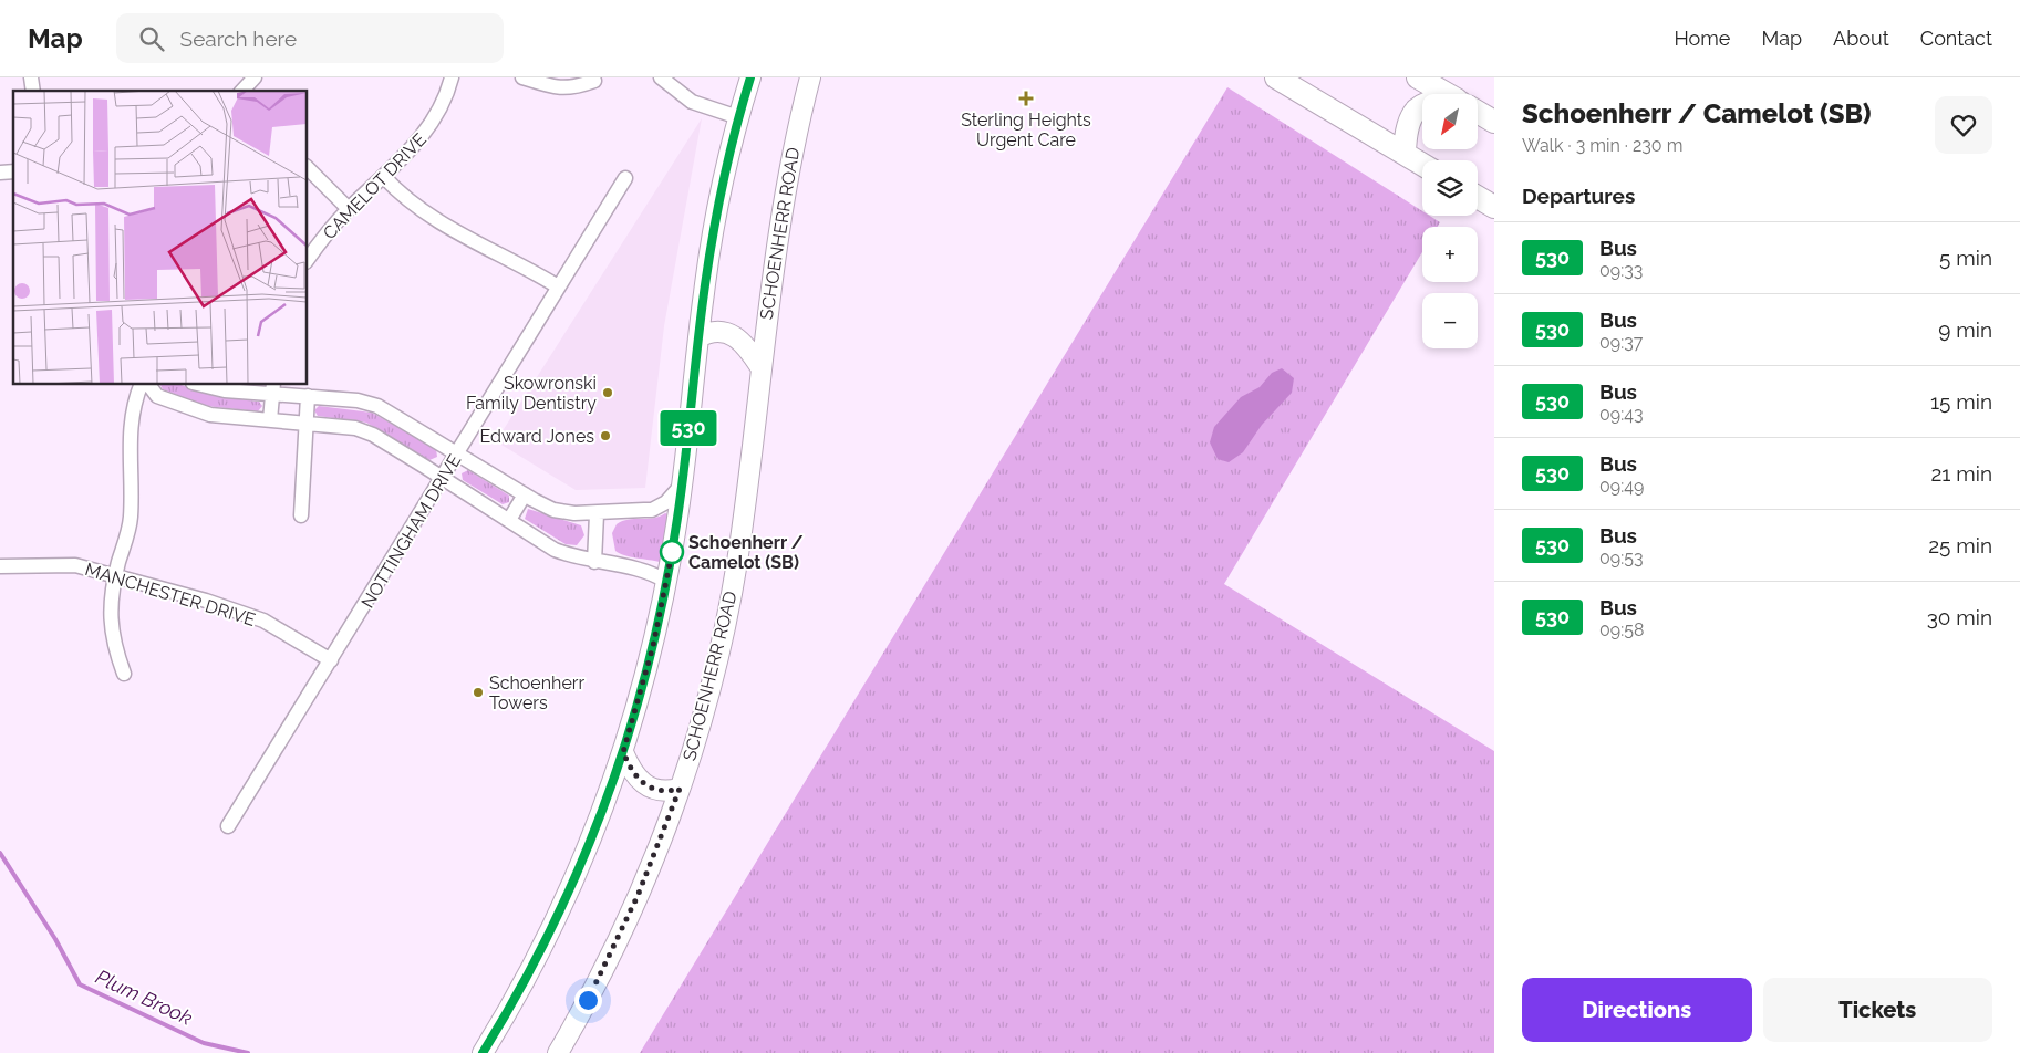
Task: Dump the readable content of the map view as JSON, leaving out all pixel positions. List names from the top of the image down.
{
  "streets": {
    "main road": ["SCHOENHERR ROAD"],
    "street": ["CAMELOT DRIVE", "NOTTINGHAM DRIVE", "MANCHESTER DRIVE"]
  },
  "crossings": [
    ["NOTTINGHAM DRIVE", "MANCHESTER DRIVE"]
  ],
  "water": ["Plum Brook"],
  "places": {
    "health": ["Sterling Heights Urgent Care"],
    "other": [
      "Skowronski Family Dentistry",
      "Edward Jones",
      "Schoenherr / Camelot (SB)",
      "Schoenherr Towers"
    ]
  },
  "lines": ["bus line 530"],
  "north": "bottom left",
  "page": {
    "header": "Map",
    "search": "Search here",
    "nav": [
      "Home",
      "Map",
      "About",
      "Contact"
    ],
    "on_map": "530",
    "heading": [
      ["Schoenherr / Camelot (SB)", "Walk · 3 min · 230 m"],
      "Departures"
    ],
    "map_buttons": ["+", "−"],
    "list": [
      {
        "mark": "530",
        "name": "Bus",
        "note": "09:33",
        "value": "5 min"
      },
      {
        "mark": "530",
        "name": "Bus",
        "note": "09:37",
        "value": "9 min"
      },
      {
        "mark": "530",
        "name": "Bus",
        "note": "09:43",
        "value": "15 min"
      },
      {
        "mark": "530",
        "name": "Bus",
        "note": "09:49",
        "value": "21 min"
      },
      {
        "mark": "530",
        "name": "Bus",
        "note": "09:53",
        "value": "25 min"
      },
      {
        "mark": "530",
        "name": "Bus",
        "note": "09:58",
        "value": "30 min"
      }
    ],
    "buttons": ["Directions", "Tickets"]
  }
}
